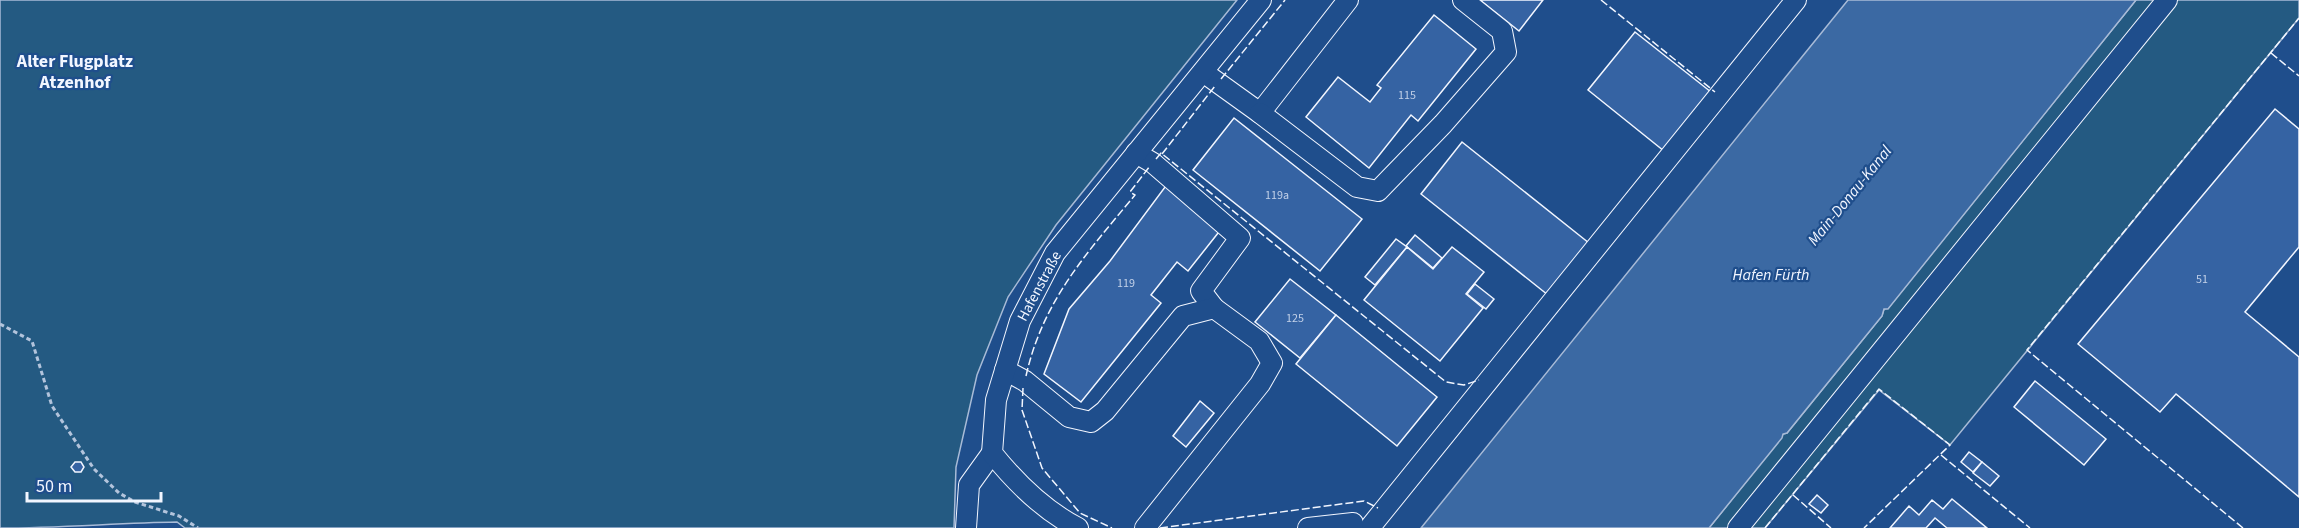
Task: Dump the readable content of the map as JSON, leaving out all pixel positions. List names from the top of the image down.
{
  "streets": {
    "street": ["Hafenstraße"]
  },
  "districts": ["Alter Flugplatz Atzenhof"],
  "water": ["Main-Donau-Kanal", "Hafen Fürth"],
  "house_numbers": [
    "115",
    "119a",
    "51",
    "119",
    "125"
  ],
  "scale_bar": "50 m"
}
